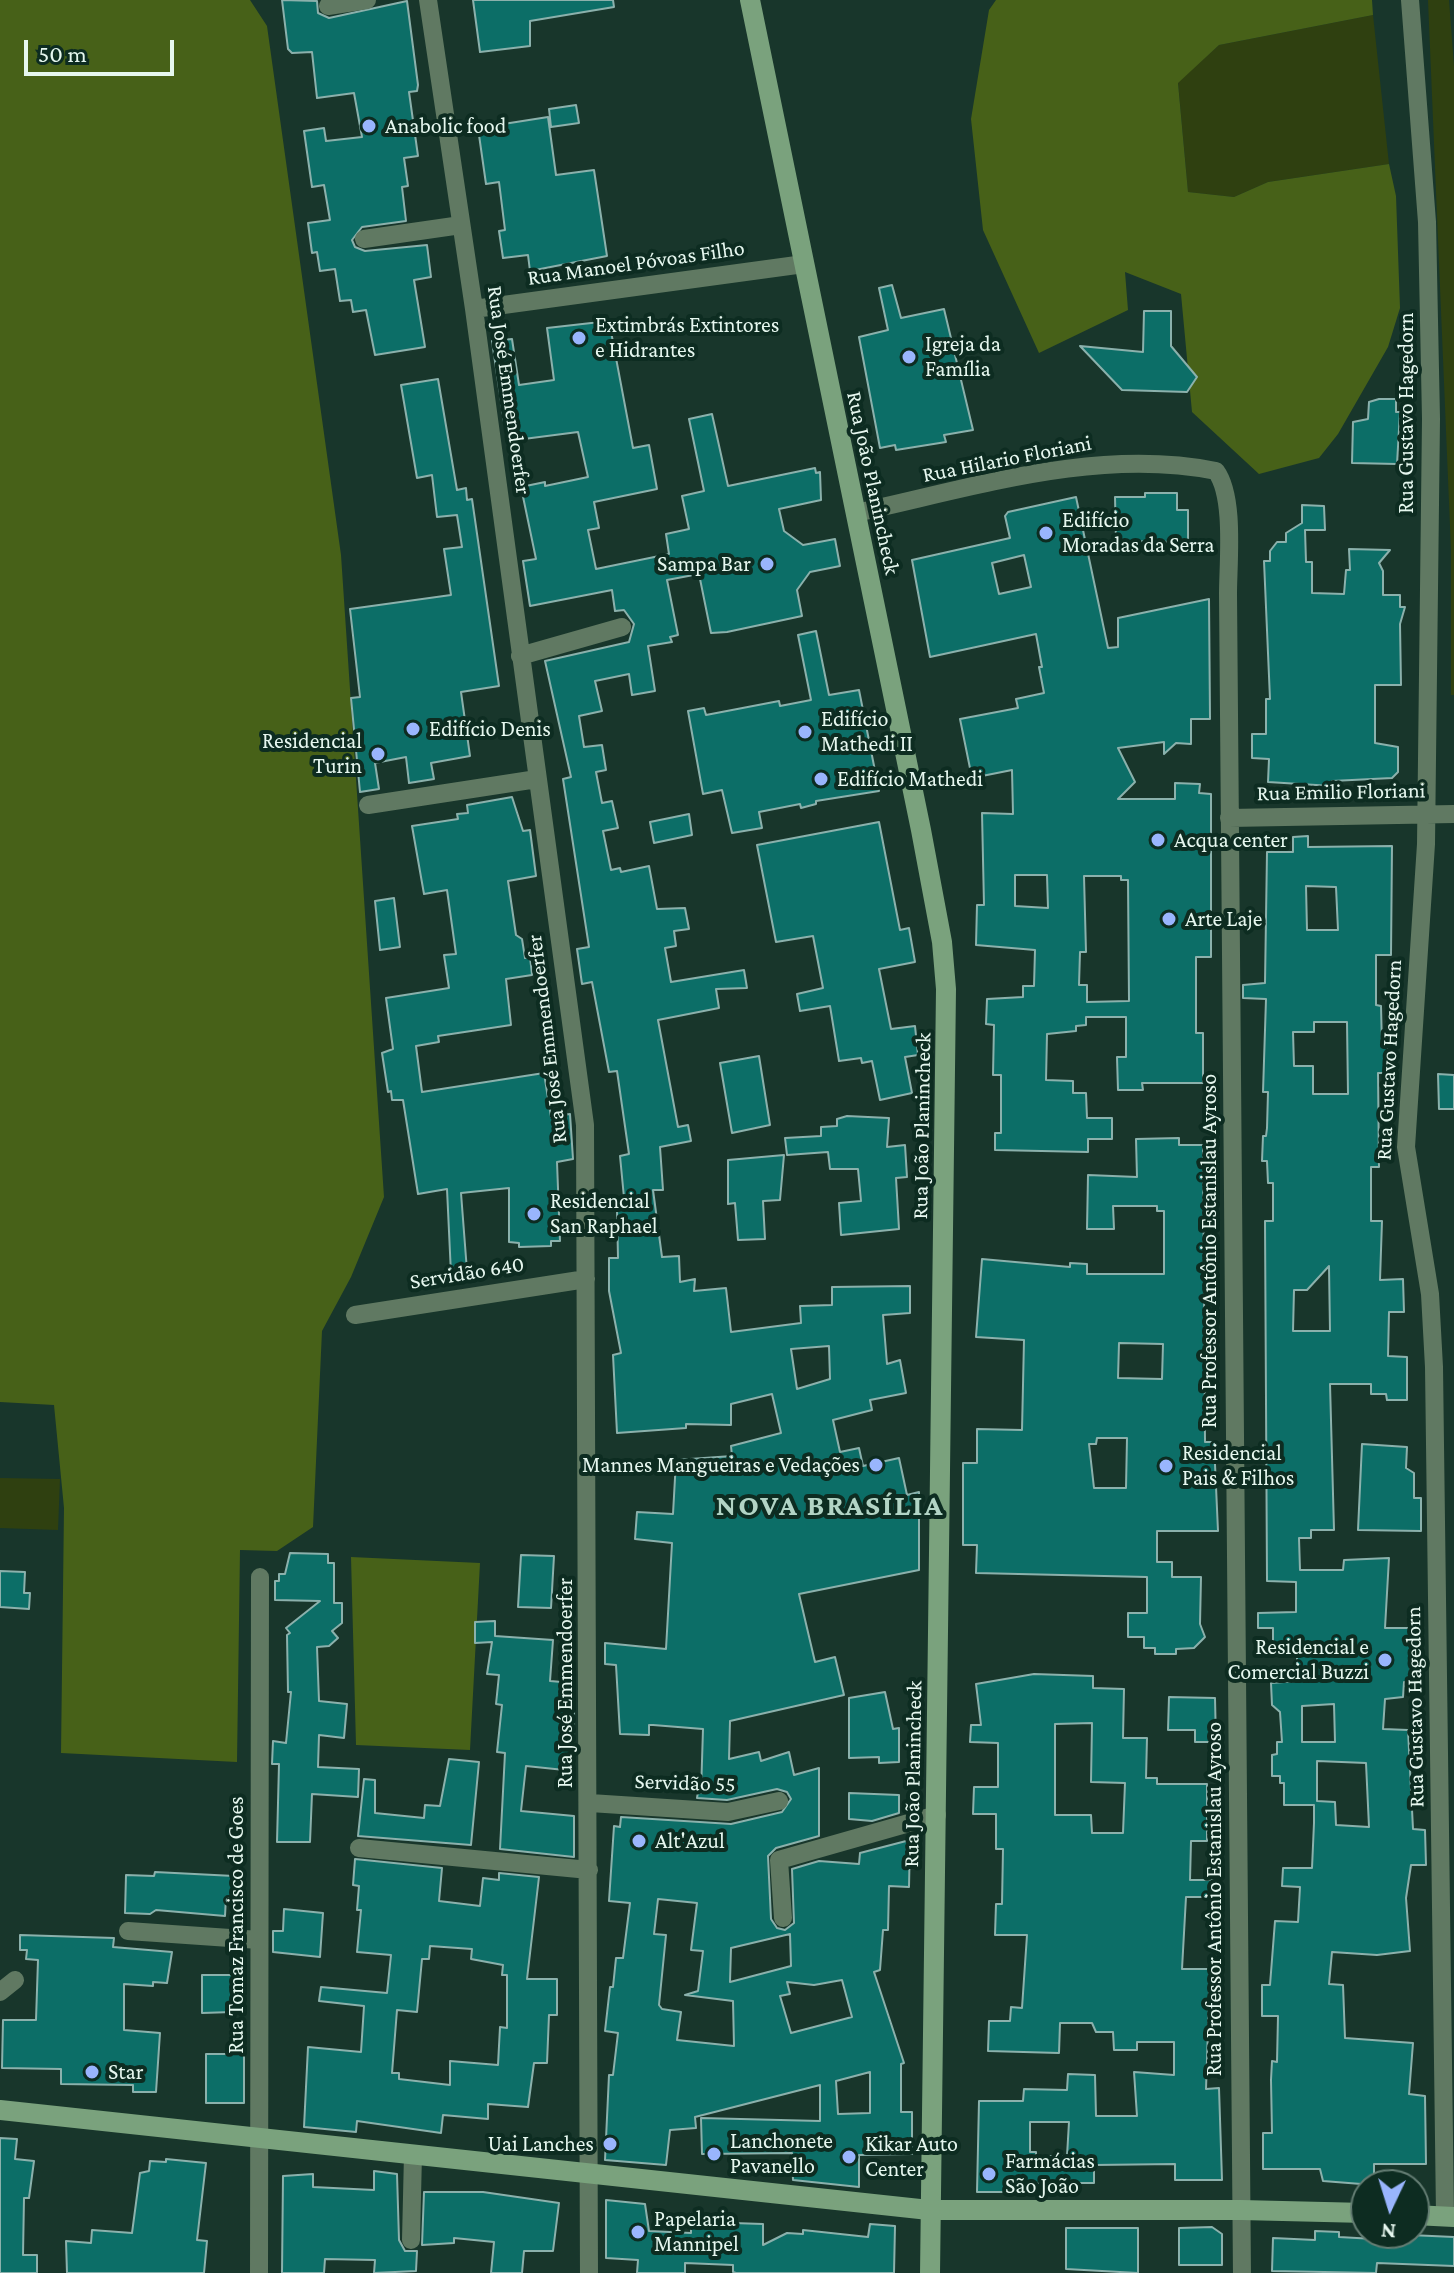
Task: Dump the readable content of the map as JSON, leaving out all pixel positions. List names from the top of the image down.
{
  "streets": {
    "main road": ["Rua João Planincheck"],
    "street": [
      "Rua Manoel Póvoas Filho",
      "Rua José Emmendoerfer",
      "Rua Gustavo Hagedorn",
      "Rua Hilario Floriani",
      "Rua Emilio Floriani",
      "Rua Professor Antônio Estanislau Ayroso",
      "Servidão 640",
      "Servidão 55",
      "Rua Tomaz Francisco de Goes"
    ]
  },
  "crossings": [
    ["Rua Manoel Póvoas Filho", "Rua José Emmendoerfer"],
    ["Rua Manoel Póvoas Filho", "Rua João Planincheck"],
    ["Rua José Emmendoerfer", "Servidão 640"],
    ["Rua José Emmendoerfer", "Servidão 55"],
    ["Rua Gustavo Hagedorn", "Rua Emilio Floriani"],
    ["Rua Hilario Floriani", "Rua João Planincheck"],
    ["Rua Hilario Floriani", "Rua Professor Antônio Estanislau Ayroso"],
    ["Rua Emilio Floriani", "Rua Professor Antônio Estanislau Ayroso"]
  ],
  "districts": ["NOVA BRASÍLIA"],
  "places": [
    "Anabolic food",
    "Extimbrás Extintores e Hidrantes",
    "Igreja da Família",
    "Edifício Moradas da Serra",
    "Sampa Bar",
    "Edifício Denis",
    "Edifício Mathedi II",
    "Residencial Turin",
    "Edifício Mathedi",
    "Acqua center",
    "Arte Laje",
    "Residencial San Raphael",
    "Mannes Mangueiras e Vedações",
    "Residencial Pais & Filhos",
    "Residencial e Comercial Buzzi",
    "Alt'Azul",
    "Star",
    "Uai Lanches",
    "Lanchonete Pavanello",
    "Kikar Auto Center",
    "Farmácias São João",
    "Papelaria Mannipel"
  ],
  "scale_bar": "50 m",
  "north": "bottom"
}
